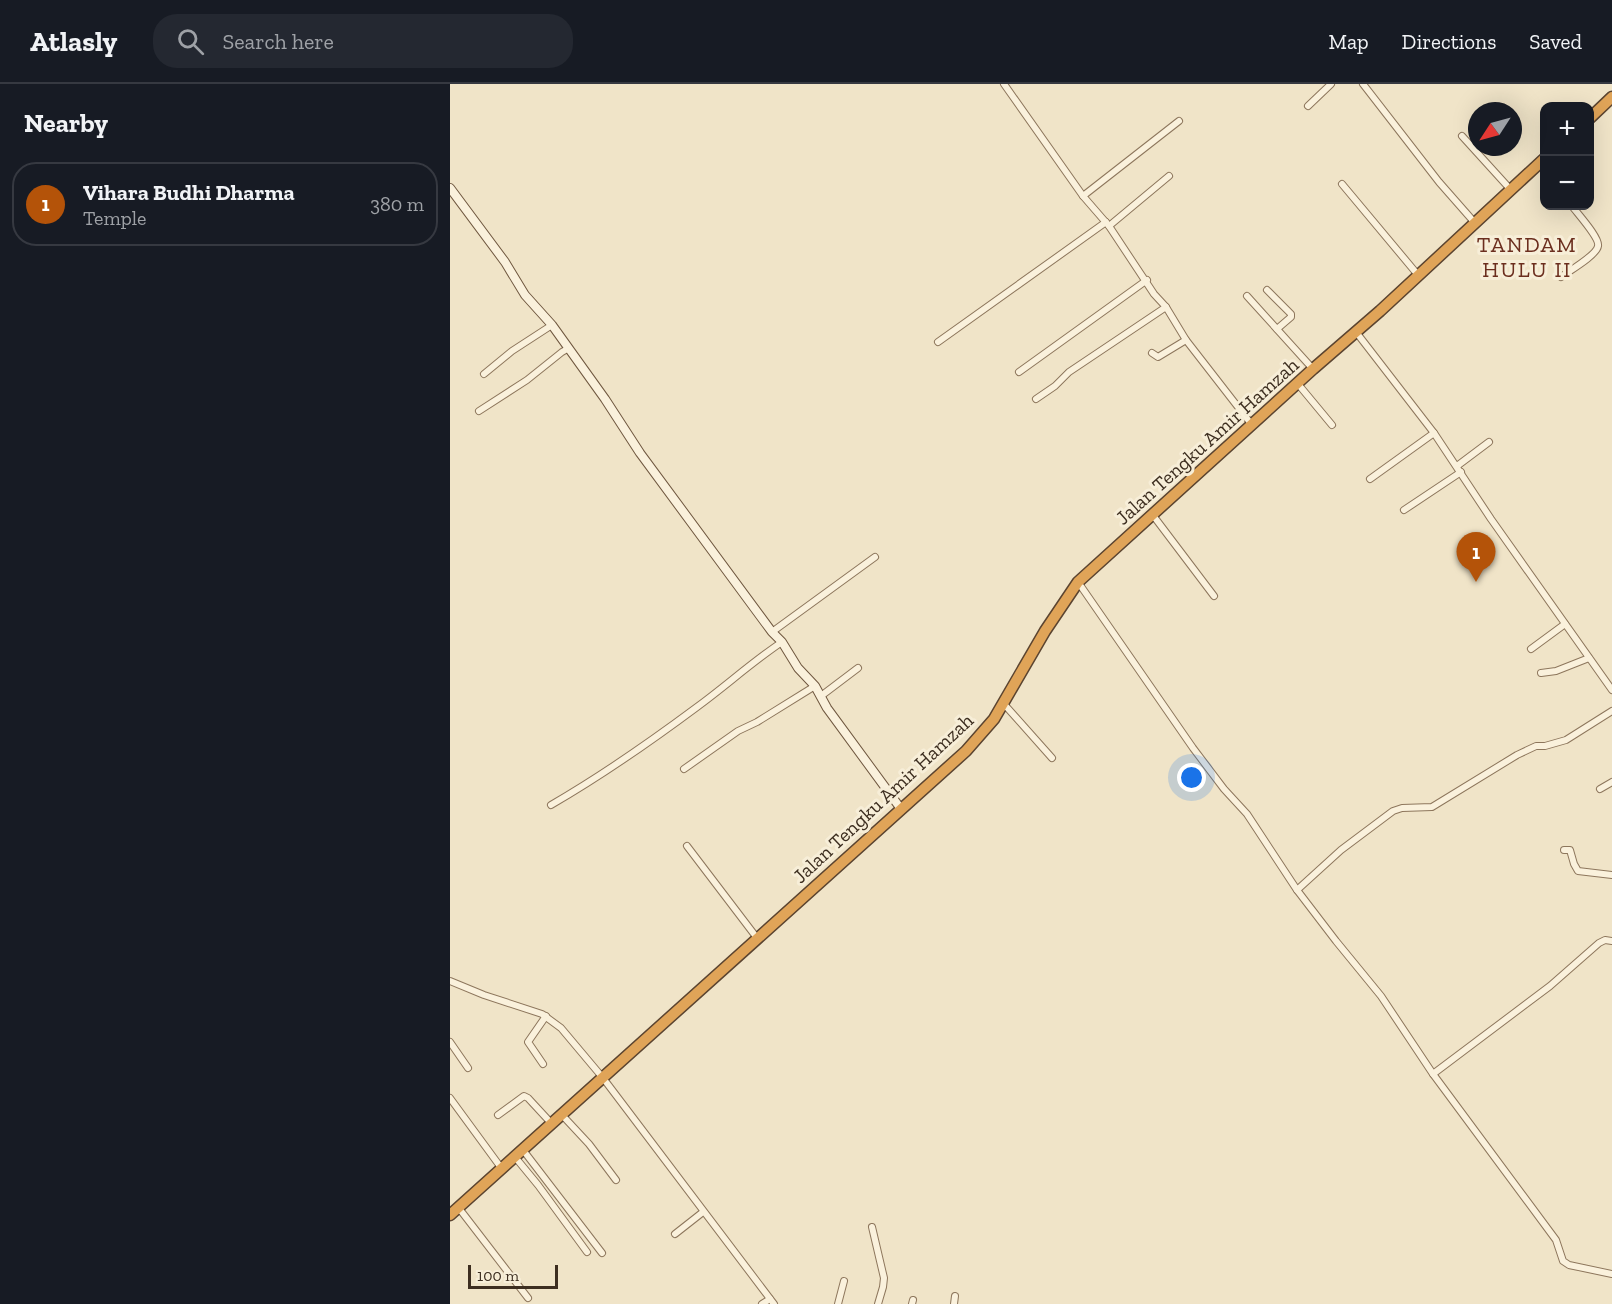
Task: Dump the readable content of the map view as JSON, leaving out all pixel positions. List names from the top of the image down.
{
  "streets": {
    "highway": ["Jalan Tengku Amir Hamzah"]
  },
  "districts": ["TANDAM HULU II"],
  "scale_bar": "100 m",
  "north": "bottom left",
  "page": {
    "header": "Atlasly",
    "search": "Search here",
    "nav": ["Map", "Directions", "Saved"],
    "heading": "Nearby",
    "map_buttons": ["+", "−"],
    "list": [
      {
        "mark": "1",
        "name": "Vihara Budhi Dharma",
        "note": "Temple",
        "value": "380 m"
      }
    ],
    "pins": "1",
    "scale": "100 m"
  }
}
